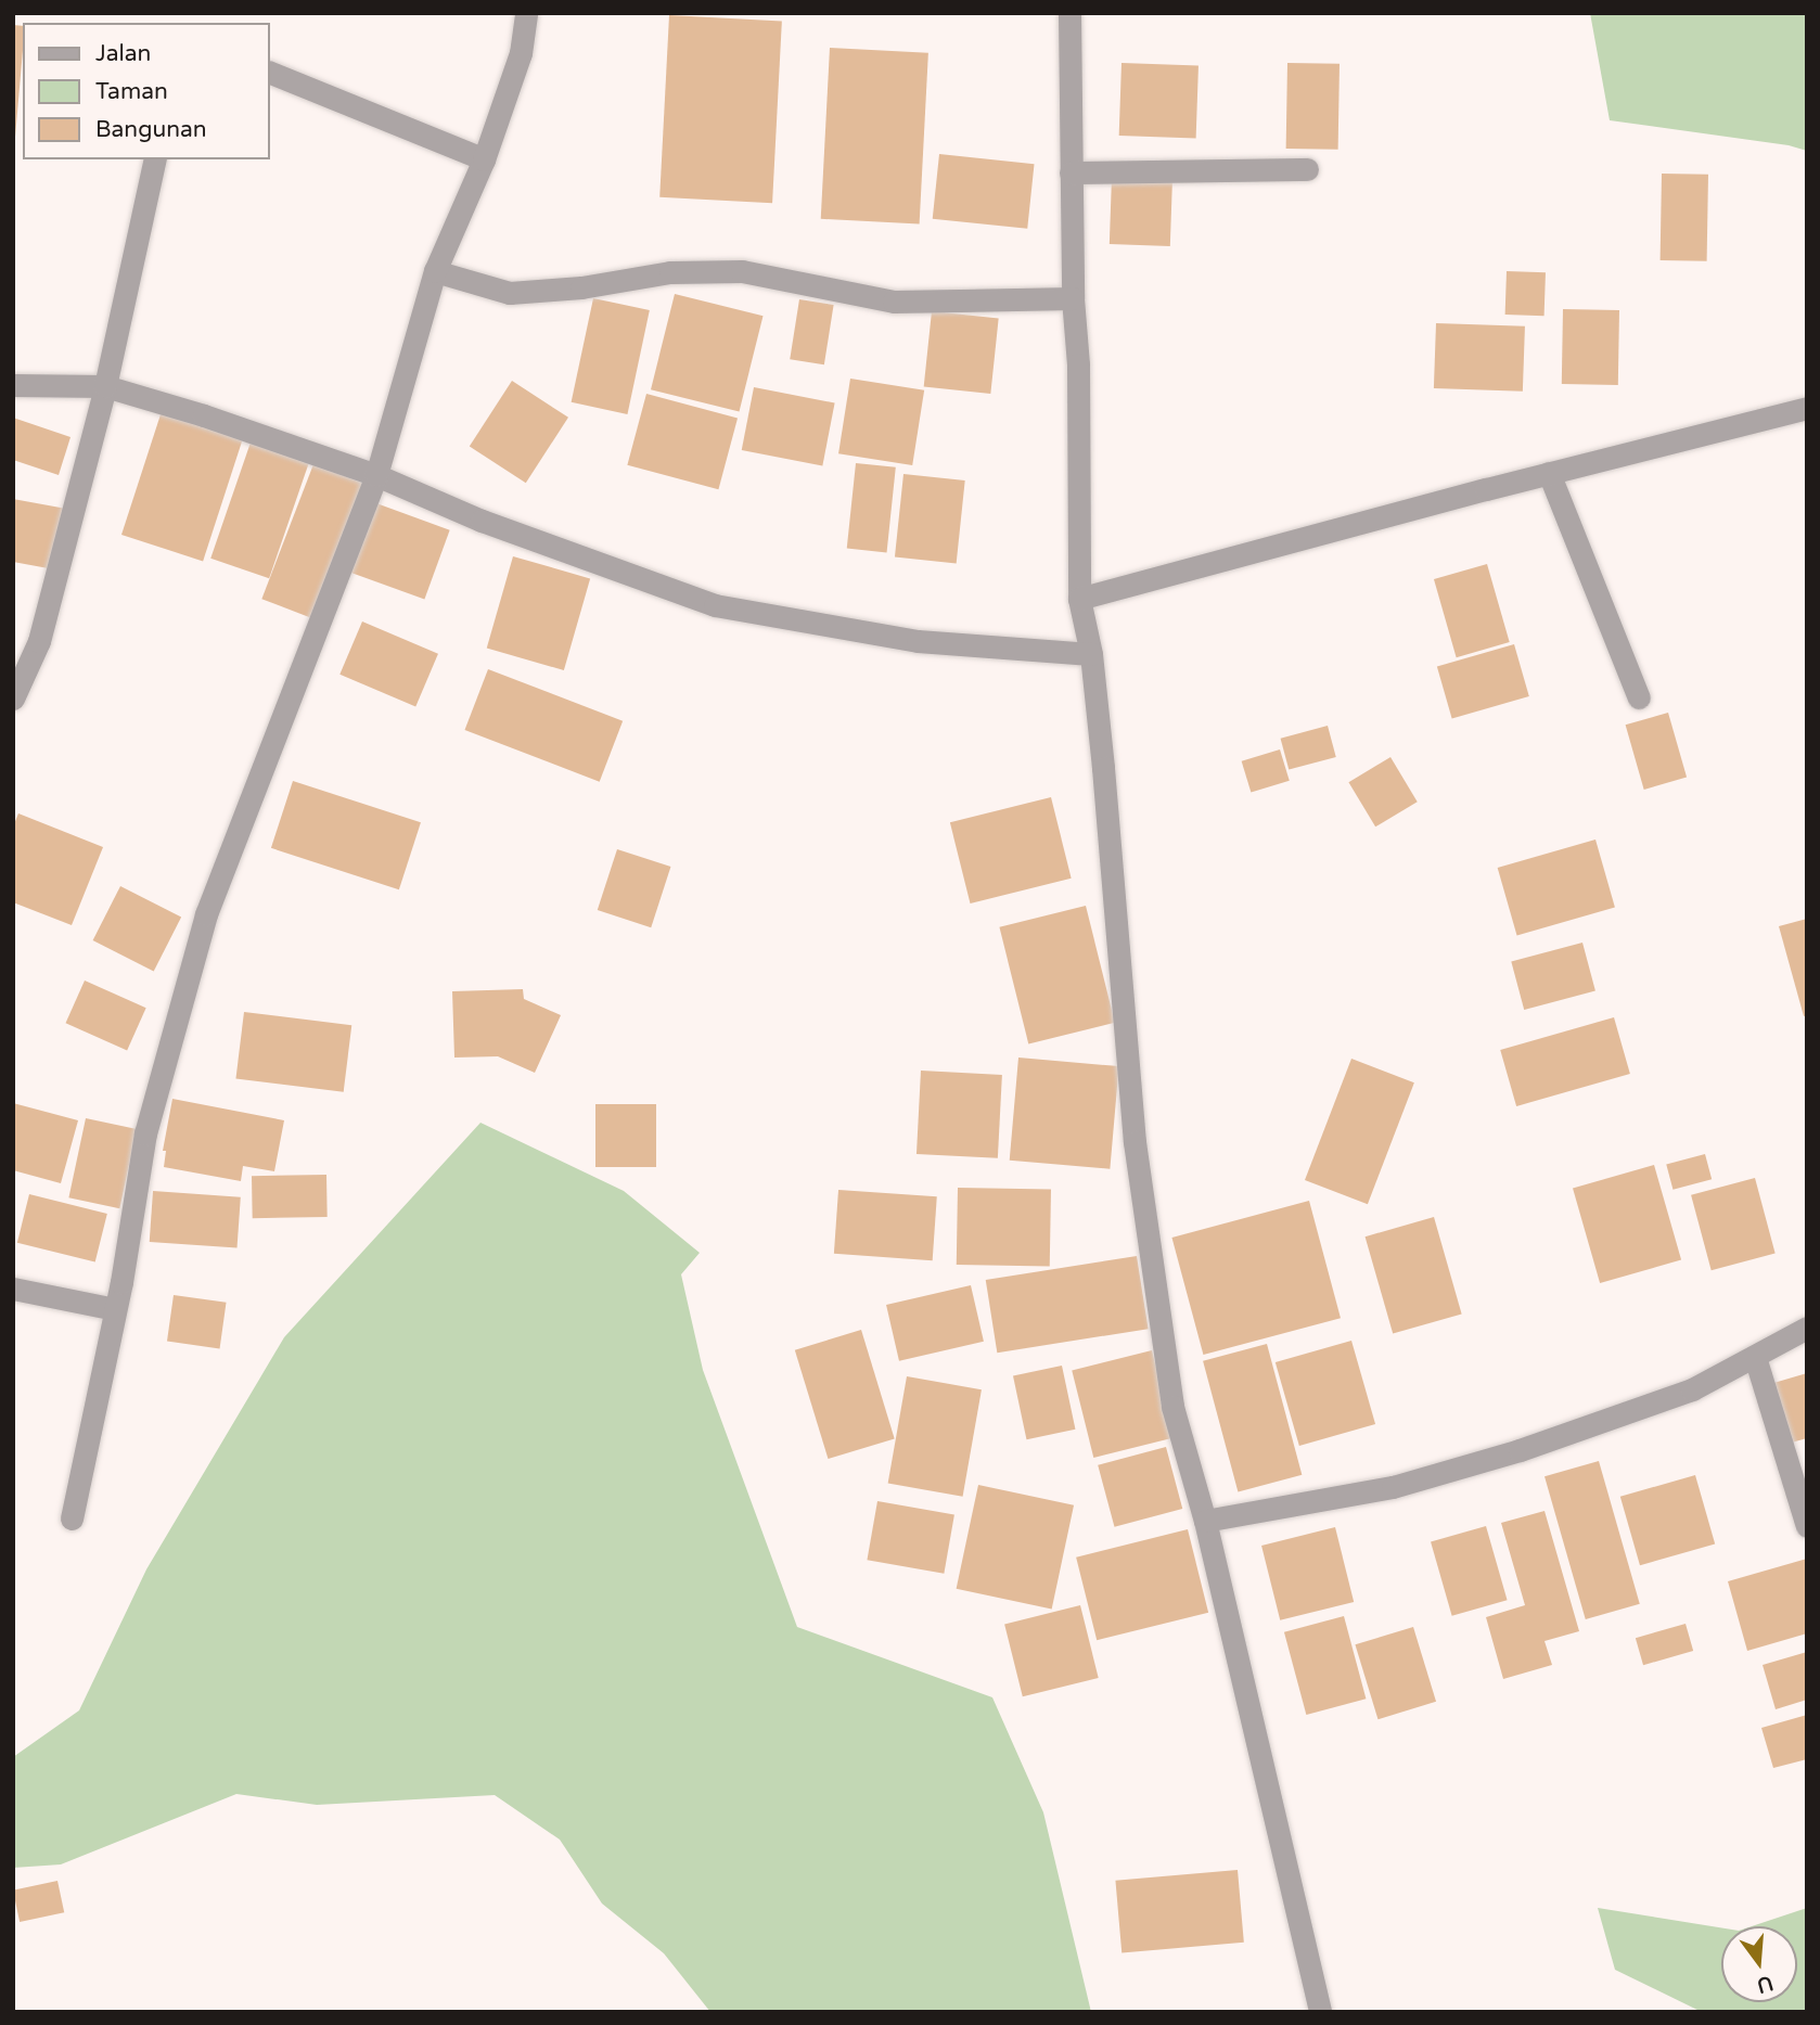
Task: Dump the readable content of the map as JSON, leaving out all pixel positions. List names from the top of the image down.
{
  "legend": ["Jalan", "Taman", "Bangunan"],
  "north": "bottom"
}
